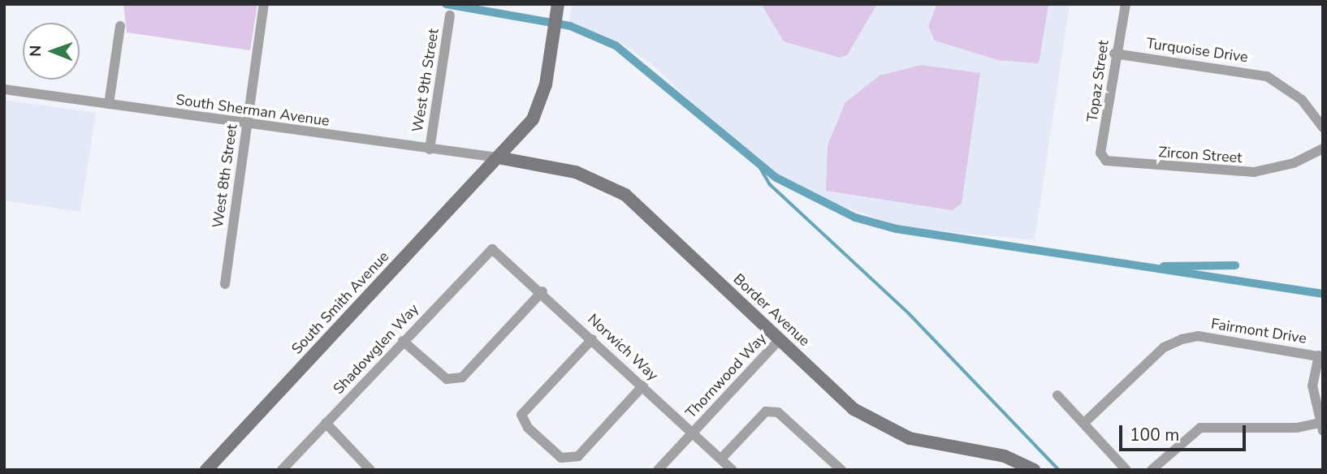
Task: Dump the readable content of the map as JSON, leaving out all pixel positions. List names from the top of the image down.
{
  "streets": {
    "street": [
      "Turquoise Drive",
      "West 9th Street",
      "Topaz Street",
      "South Sherman Avenue",
      "Zircon Street",
      "West 8th Street",
      "South Smith Avenue",
      "Border Avenue",
      "Fairmont Drive",
      "Norwich Way",
      "Shadowglen Way",
      "Thornwood Way"
    ]
  },
  "crossings": [
    ["Turquoise Drive", "Topaz Street"],
    ["West 9th Street", "South Sherman Avenue"],
    ["Topaz Street", "Zircon Street"],
    ["South Sherman Avenue", "West 8th Street"],
    ["South Sherman Avenue", "South Smith Avenue"],
    ["South Sherman Avenue", "Border Avenue"],
    ["South Smith Avenue", "Border Avenue"],
    ["Border Avenue", "Thornwood Way"],
    ["Norwich Way", "Shadowglen Way"],
    ["Norwich Way", "Thornwood Way"]
  ],
  "scale_bar": "100 m",
  "north": "left"
}
